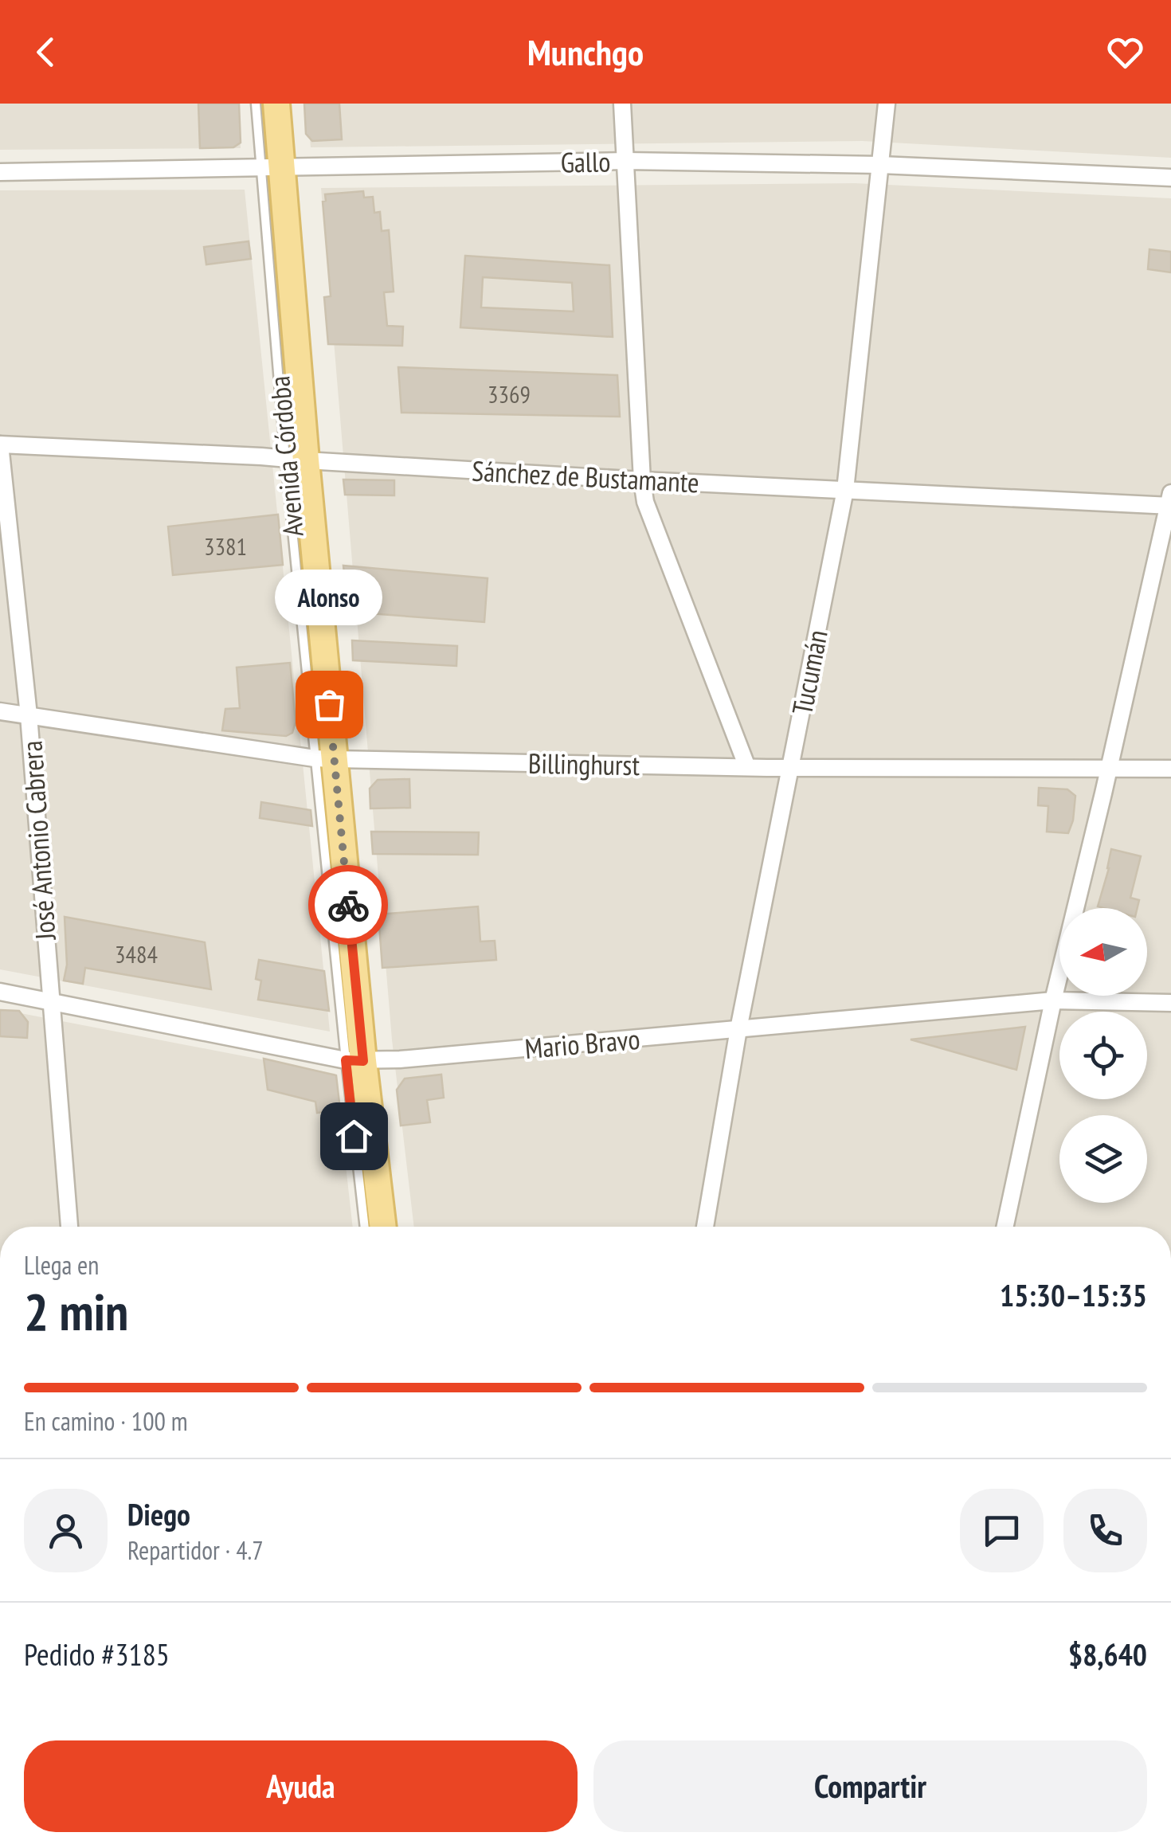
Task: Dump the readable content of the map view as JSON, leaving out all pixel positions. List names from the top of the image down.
{
  "streets": {
    "main road": ["Avenida Córdoba"],
    "street": [
      "Gallo",
      "Sánchez de Bustamante",
      "Tucumán",
      "Billinghurst",
      "José Antonio Cabrera",
      "Mario Bravo"
    ]
  },
  "crossings": [
    ["Gallo", "Avenida Córdoba"],
    ["Gallo", "Tucumán"],
    ["Avenida Córdoba", "Sánchez de Bustamante"],
    ["Avenida Córdoba", "Billinghurst"],
    ["Avenida Córdoba", "Mario Bravo"],
    ["Sánchez de Bustamante", "Tucumán"],
    ["Sánchez de Bustamante", "José Antonio Cabrera"],
    ["Tucumán", "Billinghurst"],
    ["Tucumán", "Mario Bravo"],
    ["Billinghurst", "José Antonio Cabrera"],
    ["José Antonio Cabrera", "Mario Bravo"]
  ],
  "places": ["Alonso"],
  "house_numbers": ["3369", "3381", "3484"],
  "north": "left",
  "page": {
    "header": "Munchgo",
    "bubble": "Alonso",
    "heading": ["2 min", "Llega en", "15:30–15:35"],
    "panel": [
      "Diego",
      "Repartidor · 4.7",
      "Pedido #3185",
      "$8,640"
    ],
    "bar": "En camino · 100 m",
    "buttons": ["Ayuda", "Compartir"]
  }
}
